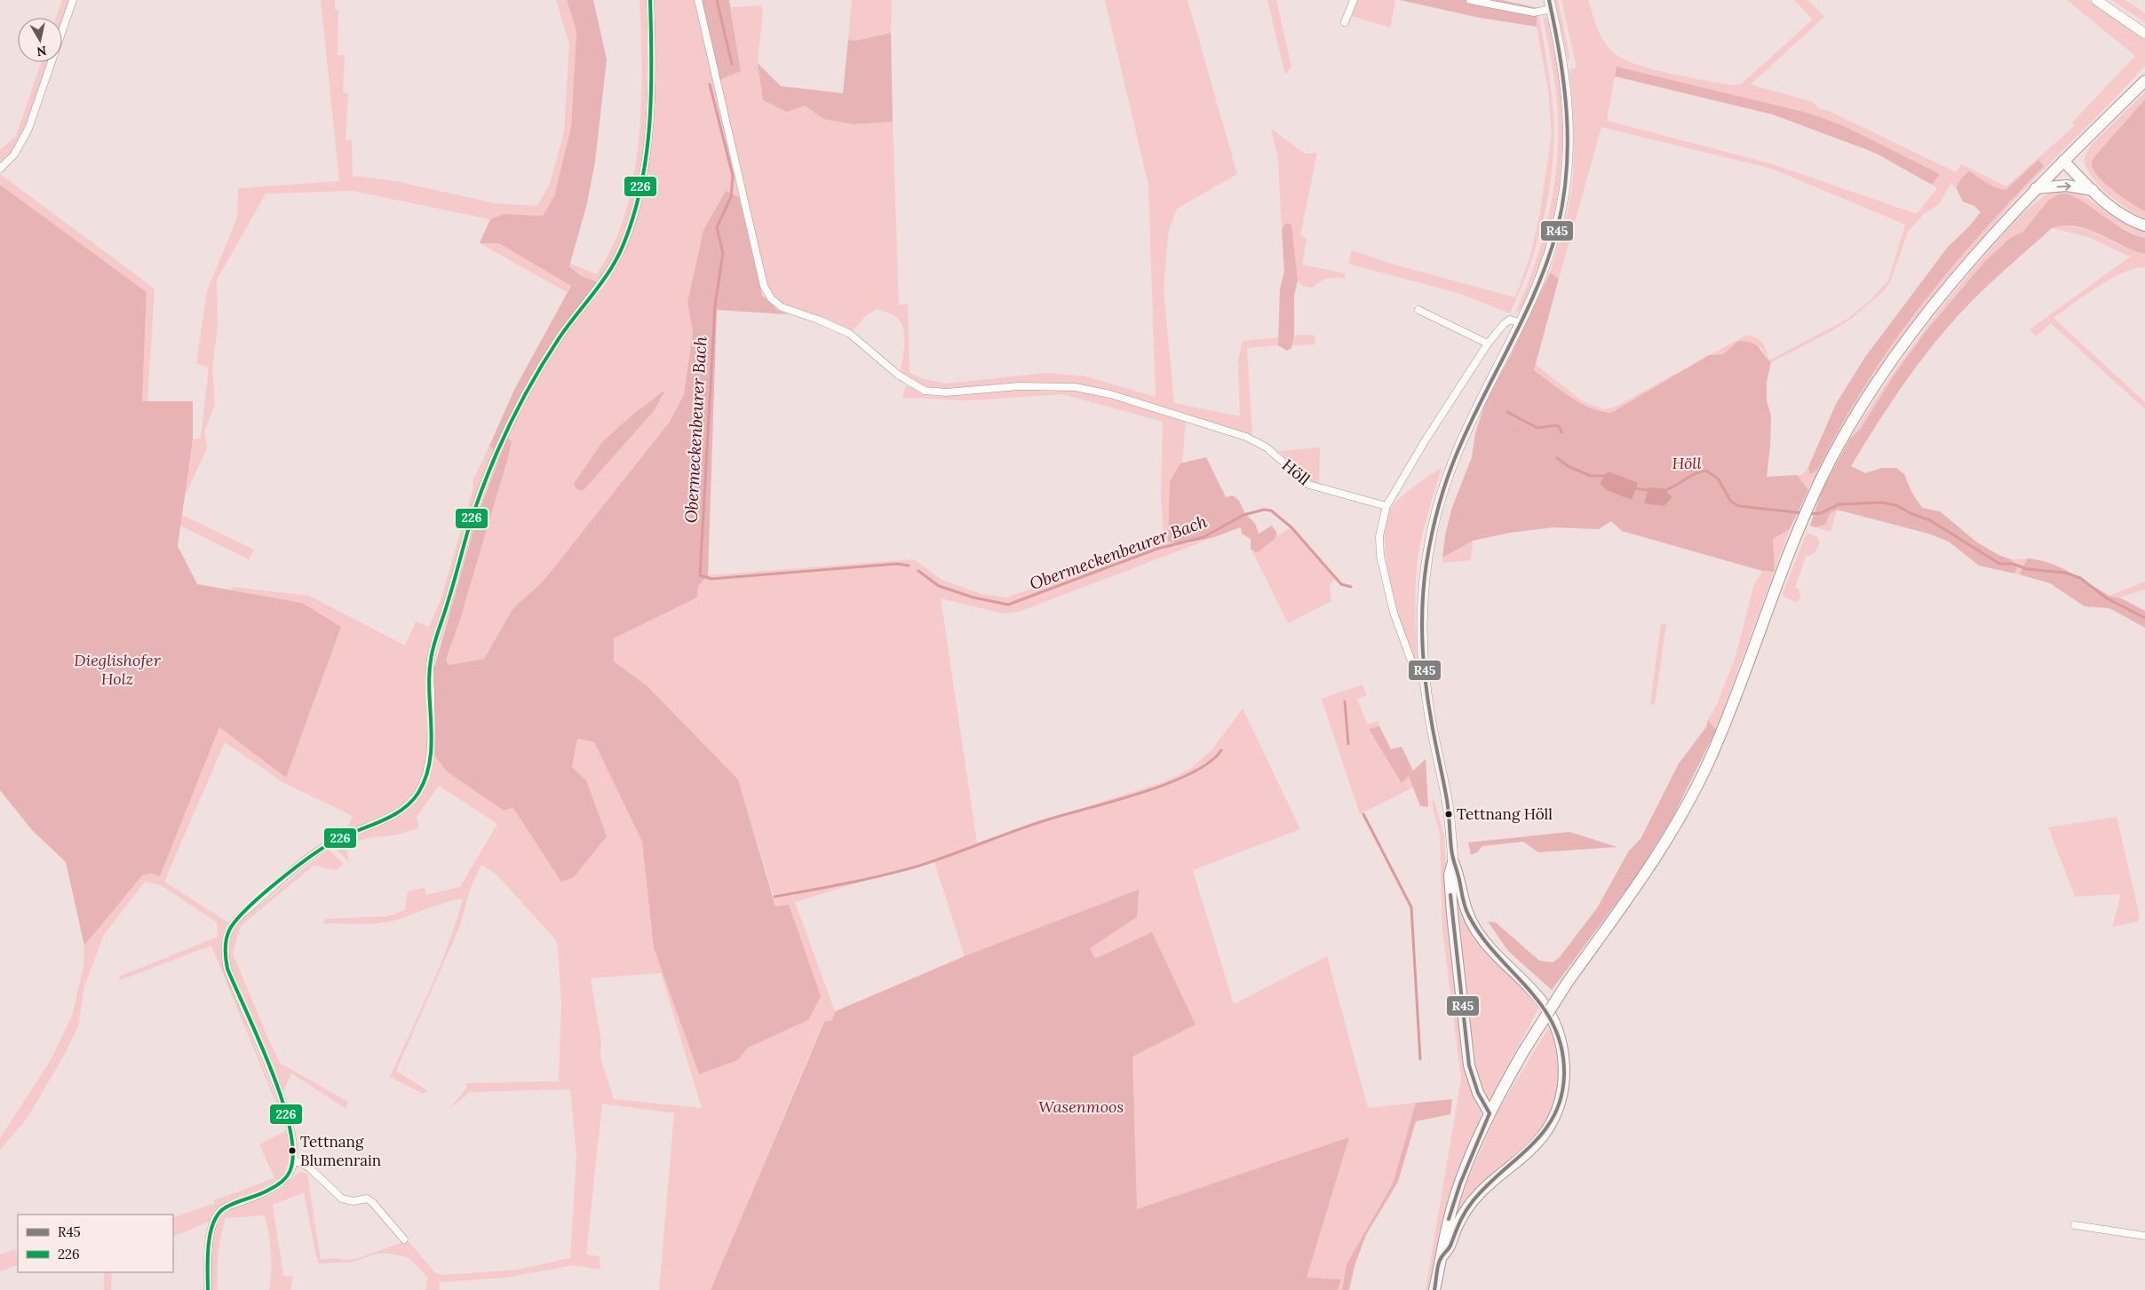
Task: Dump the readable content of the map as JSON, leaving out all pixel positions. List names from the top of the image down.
{
  "streets": {
    "street": ["Höll"]
  },
  "water": ["Obermeckenbeurer Bach"],
  "parks": ["Höll", "Dieglishofer Holz", "Wasenmoos"],
  "places": ["Tettnang Höll", "Tettnang Blumenrain"],
  "lines": ["transit line R45", "transit line 226"],
  "legend": ["R45", "226"],
  "north": "bottom"
}
